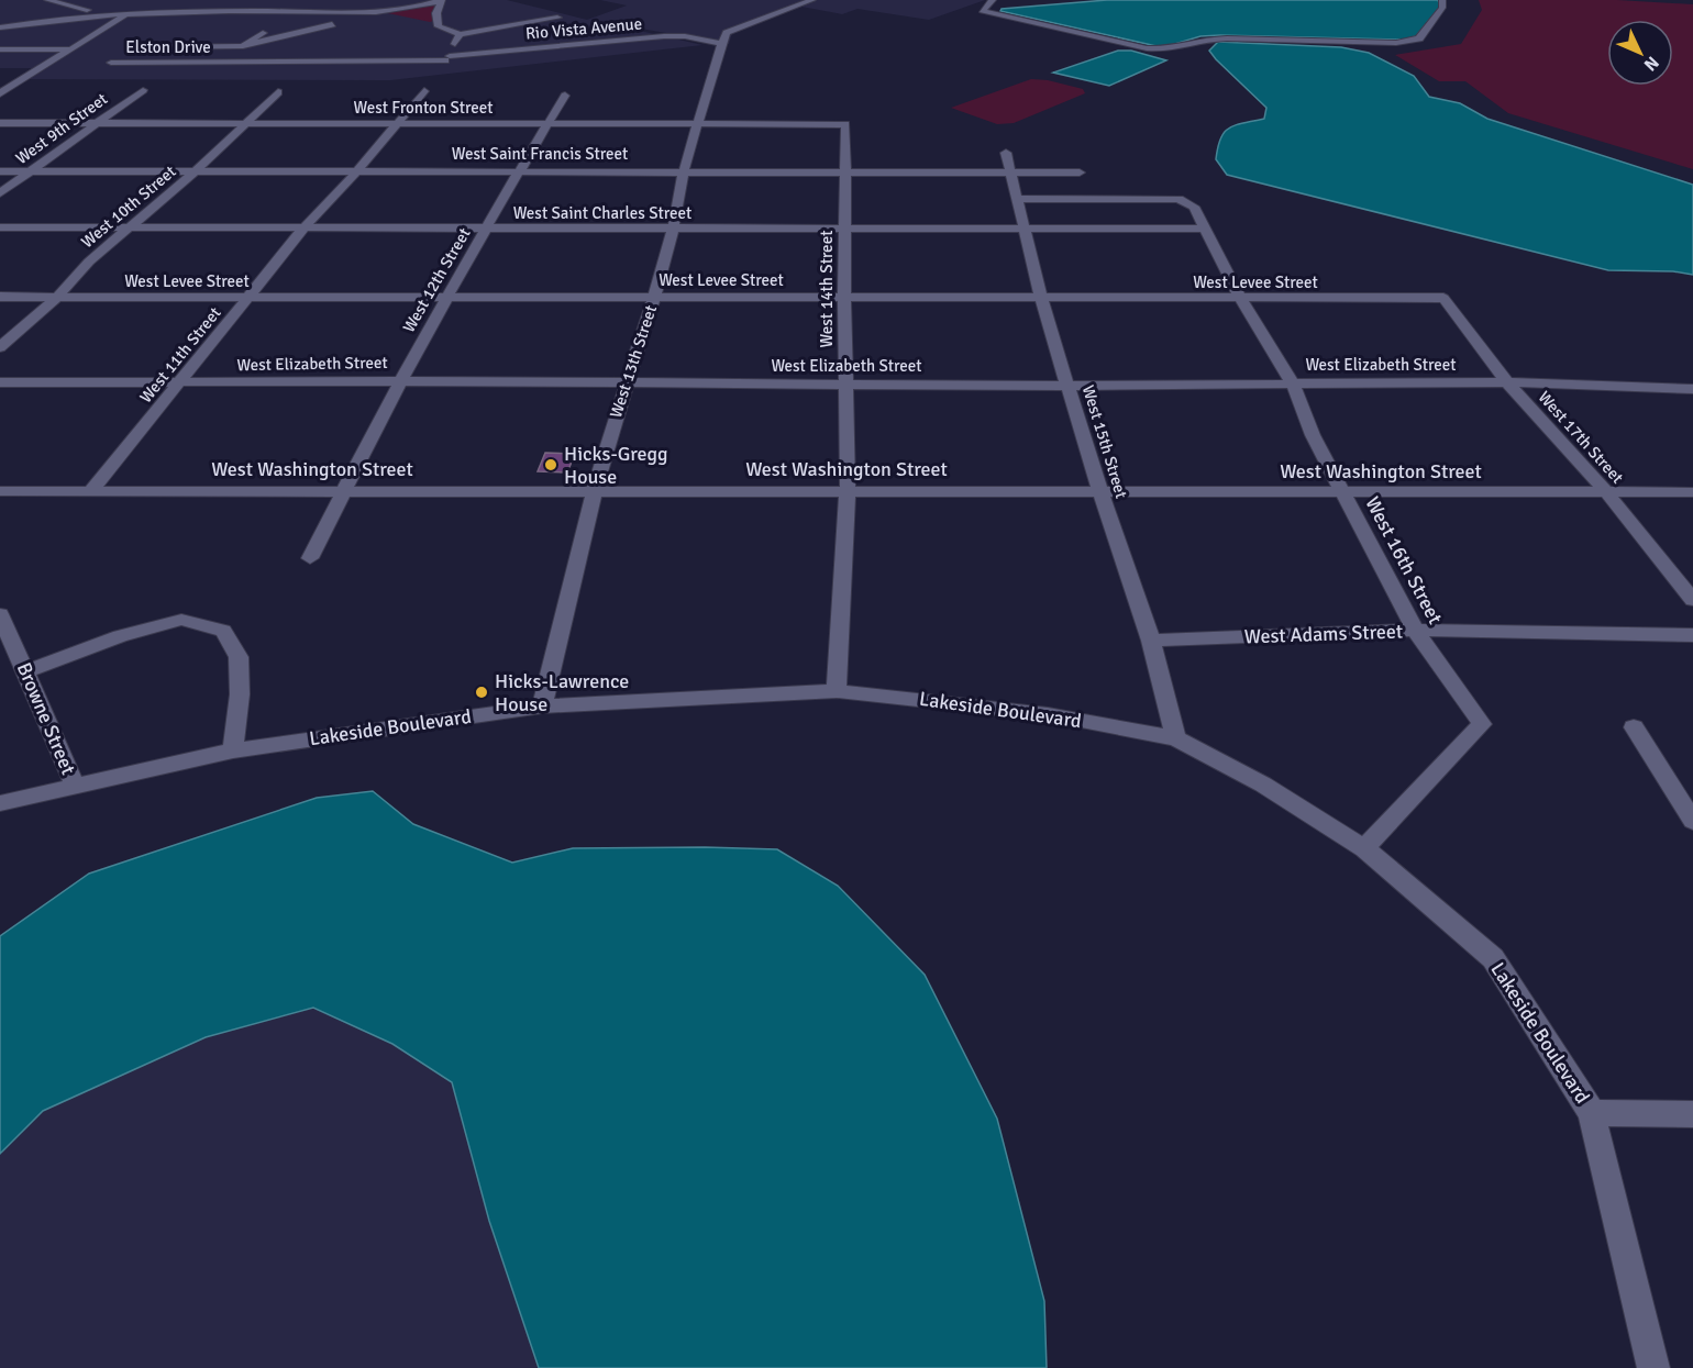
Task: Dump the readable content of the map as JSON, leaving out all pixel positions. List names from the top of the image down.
{
  "streets": {
    "street": [
      "Rio Vista Avenue",
      "Elston Drive",
      "West Fronton Street",
      "West 9th Street",
      "West Saint Francis Street",
      "West 10th Street",
      "West Saint Charles Street",
      "West 12th Street",
      "West Levee Street",
      "West 14th Street",
      "West 11th Street",
      "West 13th Street",
      "West Elizabeth Street",
      "West 17th Street",
      "West 15th Street",
      "West Washington Street",
      "West 16th Street",
      "West Adams Street",
      "Lakeside Boulevard",
      "Browne Street"
    ]
  },
  "crossings": [
    ["Rio Vista Avenue", "Elston Drive"],
    ["Rio Vista Avenue", "West 13th Street"],
    ["West Fronton Street", "West 9th Street"],
    ["West Fronton Street", "West 10th Street"],
    ["West Fronton Street", "West 12th Street"],
    ["West Fronton Street", "West 14th Street"],
    ["West Fronton Street", "West 11th Street"],
    ["West Fronton Street", "West 13th Street"],
    ["West 9th Street", "West Saint Francis Street"],
    ["West Saint Francis Street", "West 10th Street"],
    ["West Saint Francis Street", "West 12th Street"],
    ["West Saint Francis Street", "West 14th Street"],
    ["West Saint Francis Street", "West 11th Street"],
    ["West Saint Francis Street", "West 13th Street"],
    ["West Saint Francis Street", "West 15th Street"],
    ["West 10th Street", "West Saint Charles Street"],
    ["West 10th Street", "West Levee Street"],
    ["West Saint Charles Street", "West 12th Street"],
    ["West Saint Charles Street", "West 14th Street"],
    ["West Saint Charles Street", "West 11th Street"],
    ["West Saint Charles Street", "West 13th Street"],
    ["West Saint Charles Street", "West 15th Street"],
    ["West Saint Charles Street", "West 16th Street"],
    ["West 12th Street", "West Levee Street"],
    ["West 12th Street", "West Elizabeth Street"],
    ["West 12th Street", "West Washington Street"],
    ["West Levee Street", "West 14th Street"],
    ["West Levee Street", "West 11th Street"],
    ["West Levee Street", "West 13th Street"],
    ["West Levee Street", "West 17th Street"],
    ["West Levee Street", "West 15th Street"],
    ["West Levee Street", "West 16th Street"],
    ["West 14th Street", "West Elizabeth Street"],
    ["West 14th Street", "West Washington Street"],
    ["West 14th Street", "Lakeside Boulevard"],
    ["West 11th Street", "West Elizabeth Street"],
    ["West 11th Street", "West Washington Street"],
    ["West 13th Street", "West Elizabeth Street"],
    ["West 13th Street", "West Washington Street"],
    ["West 13th Street", "Lakeside Boulevard"],
    ["West Elizabeth Street", "West 17th Street"],
    ["West Elizabeth Street", "West 15th Street"],
    ["West Elizabeth Street", "West 16th Street"],
    ["West 17th Street", "West Washington Street"],
    ["West 15th Street", "West Washington Street"],
    ["West 15th Street", "West 16th Street"],
    ["West 15th Street", "West Adams Street"],
    ["West 15th Street", "Lakeside Boulevard"],
    ["West Washington Street", "West 16th Street"],
    ["West 16th Street", "West Adams Street"],
    ["West 16th Street", "Lakeside Boulevard"],
    ["Lakeside Boulevard", "Browne Street"]
  ],
  "places": ["Hicks-Gregg House", "Hicks-Lawrence House"],
  "north": "bottom right"
}
